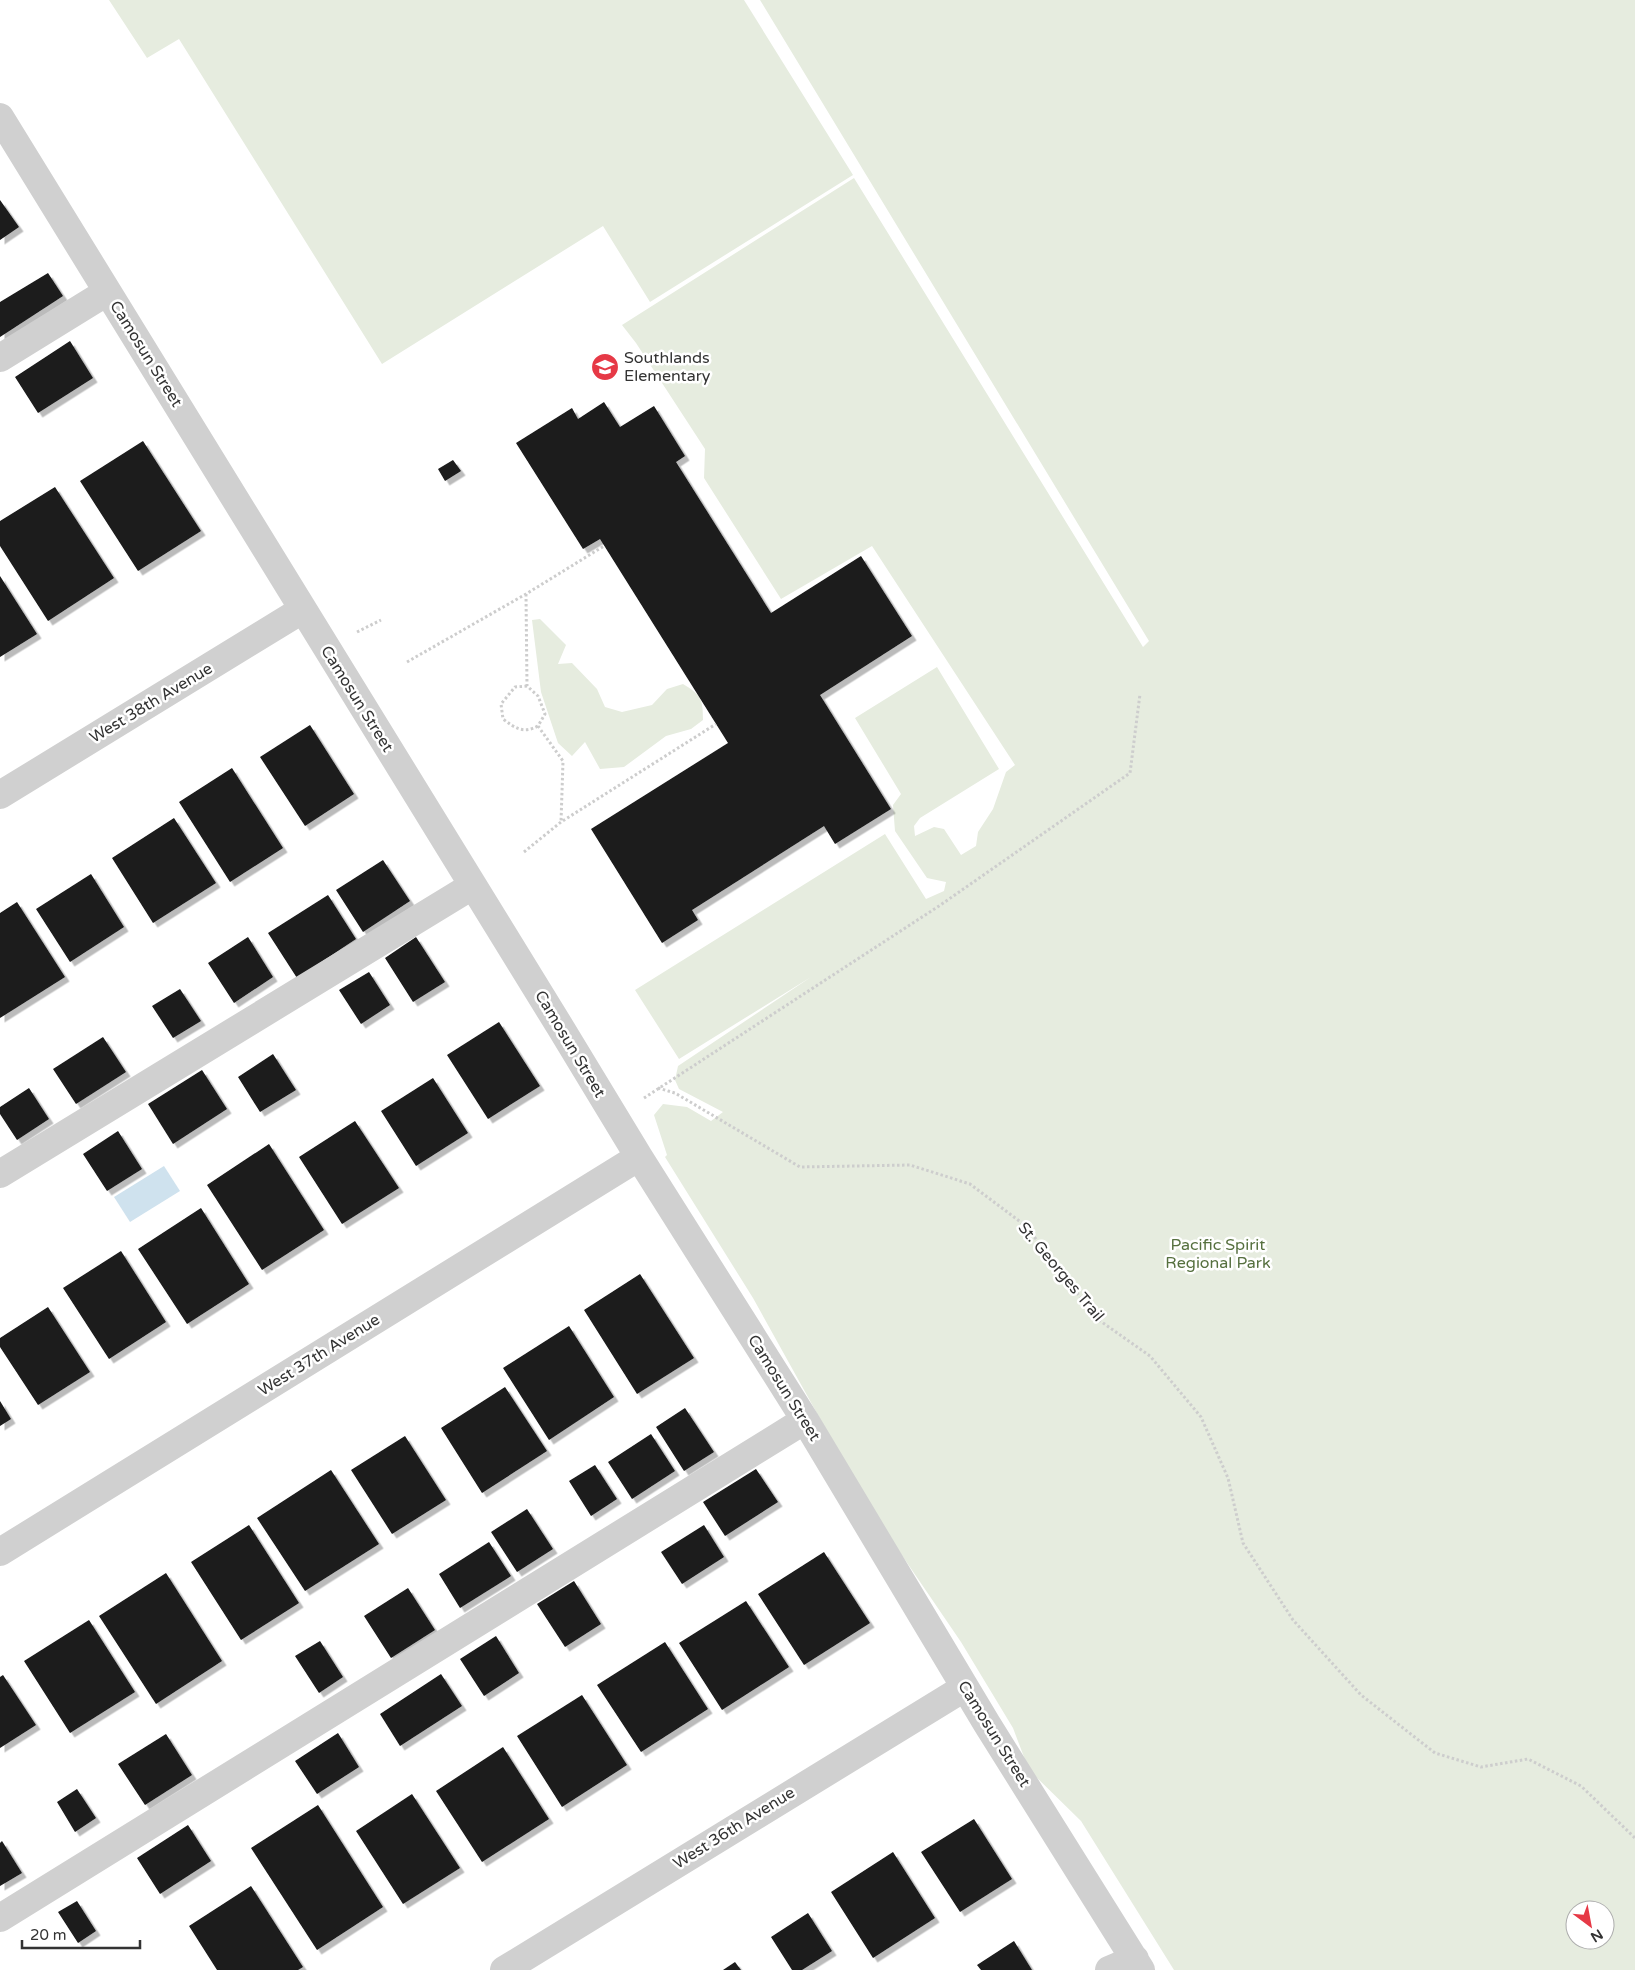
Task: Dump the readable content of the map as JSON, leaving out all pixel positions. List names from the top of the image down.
{
  "streets": {
    "street": [
      "Camosun Street",
      "West 38th Avenue",
      "West 37th Avenue",
      "West 36th Avenue"
    ],
    "path": ["St. Georges Trail"]
  },
  "crossings": [
    ["Camosun Street", "West 38th Avenue"],
    ["Camosun Street", "West 37th Avenue"],
    ["Camosun Street", "West 36th Avenue"]
  ],
  "parks": ["Pacific Spirit Regional Park"],
  "places": {
    "school or university": ["Southlands Elementary"]
  },
  "scale_bar": "20 m",
  "north": "bottom right"
}
